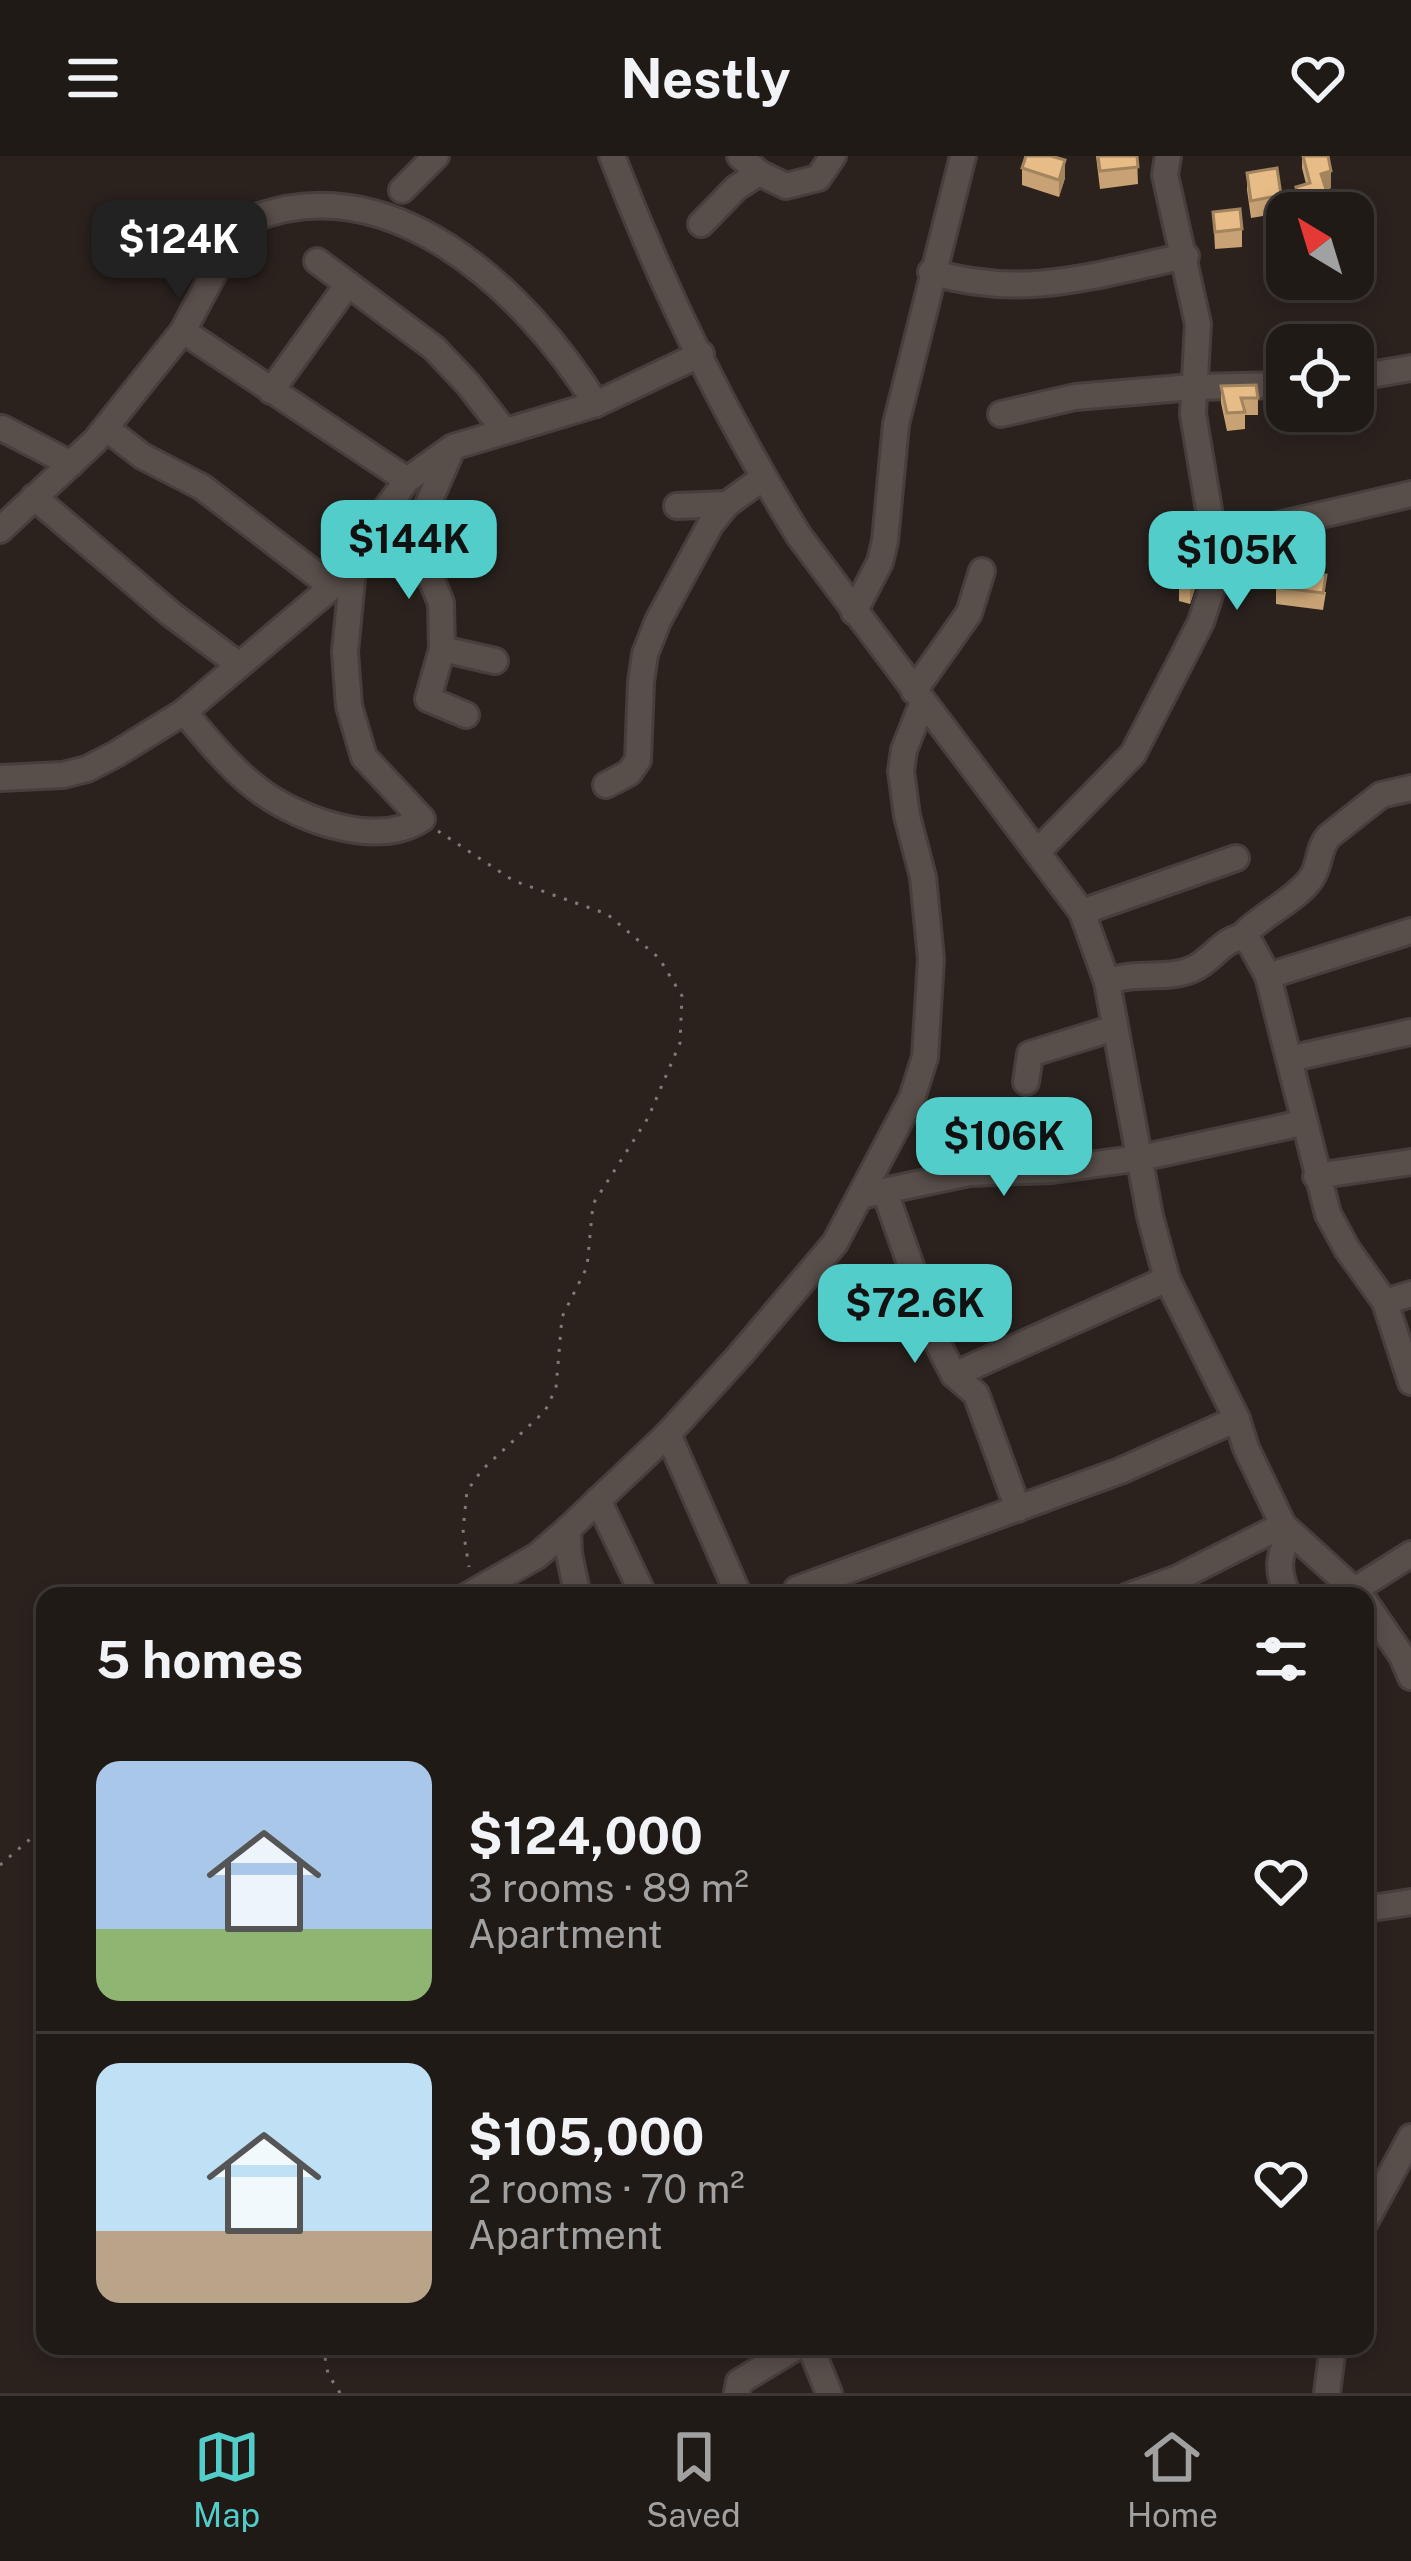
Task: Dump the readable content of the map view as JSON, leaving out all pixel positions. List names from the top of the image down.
{
  "north": "top left",
  "page": {
    "header": "Nestly",
    "price": [
      "$124K",
      "$144K",
      "$105K",
      "$106K",
      "$72.6K"
    ],
    "heading": "5 homes",
    "list": [
      {
        "name": "$124,000",
        "note": "3 rooms · 89 m² · Apartment"
      },
      {
        "name": "$105,000",
        "note": "2 rooms · 70 m² · Apartment"
      }
    ],
    "tabs": ["Map", "Saved", "Home"]
  }
}
